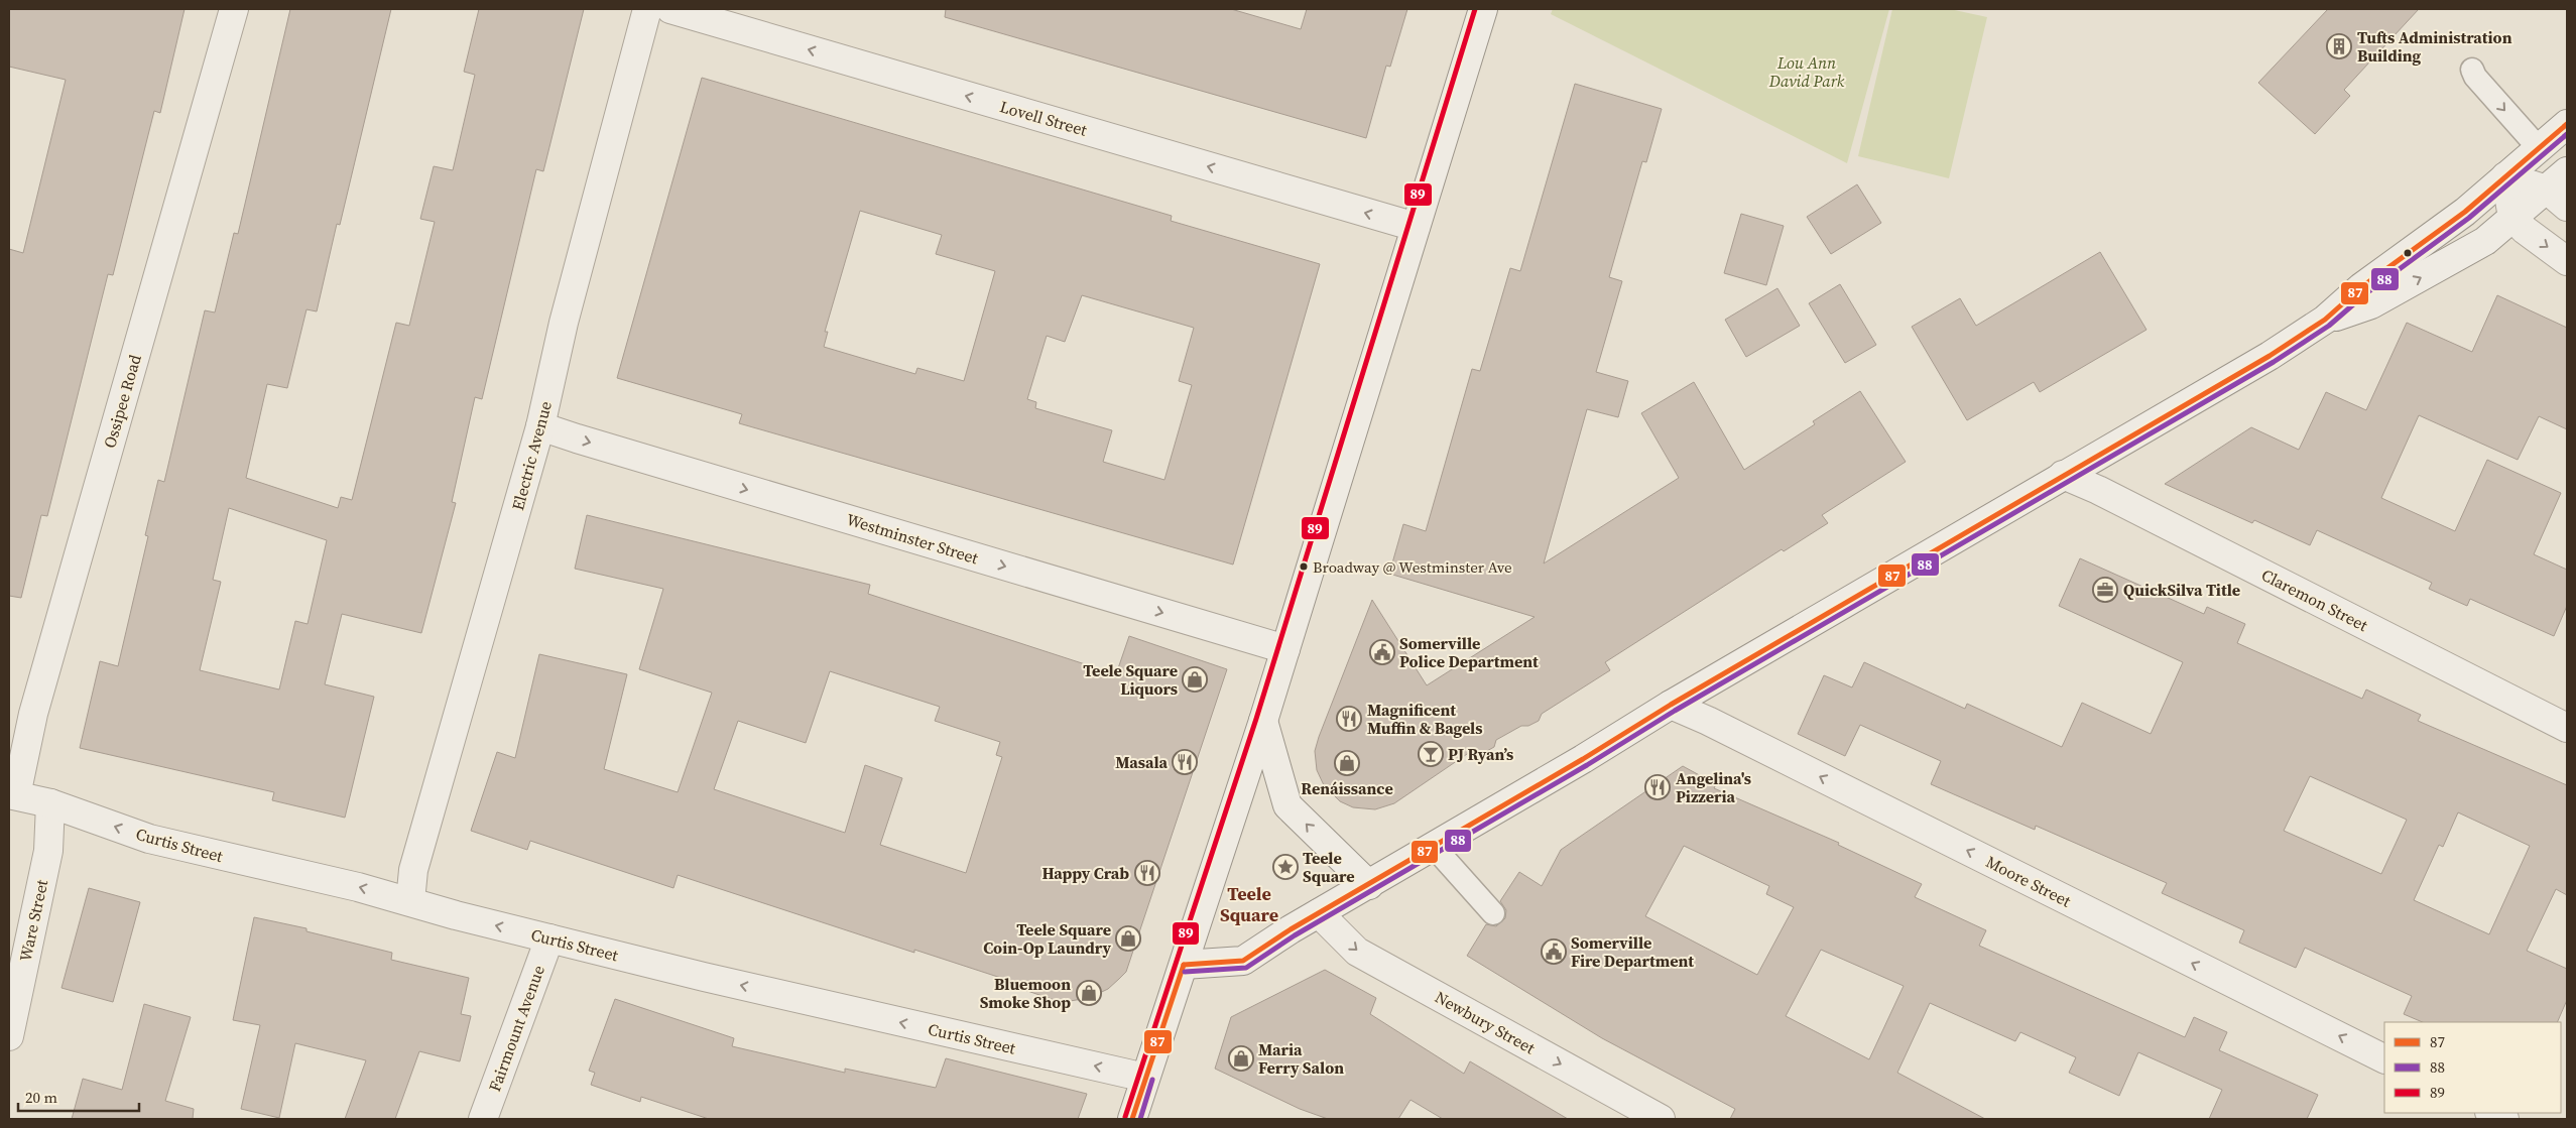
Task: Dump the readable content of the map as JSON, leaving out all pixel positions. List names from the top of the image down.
{
  "streets": {
    "street": [
      "Lovell Street",
      "Ossipee Road",
      "Electric Avenue",
      "Westminster Street",
      "Claremon Street",
      "Curtis Street",
      "Moore Street",
      "Ware Street",
      "Newbury Street",
      "Fairmount Avenue"
    ]
  },
  "crossings": [
    ["Ossipee Road", "Curtis Street"],
    ["Electric Avenue", "Westminster Street"],
    ["Electric Avenue", "Curtis Street"],
    ["Curtis Street", "Ware Street"],
    ["Curtis Street", "Fairmount Avenue"]
  ],
  "one_way": [
    "Lovell Street",
    "Westminster Street",
    "Curtis Street",
    "Moore Street",
    "Newbury Street"
  ],
  "districts": ["Teele Square"],
  "parks": ["Lou Ann David Park"],
  "places": {
    "building": ["Tufts Administration Building"],
    "other": ["Broadway @ Westminster Ave"],
    "office": ["QuickSilva Title"],
    "public building": ["Somerville Police Department", "Somerville Fire Department"],
    "shop": [
      "Teele Square Liquors",
      "Renáissance",
      "Teele Square Coin-Op Laundry",
      "Bluemoon Smoke Shop",
      "Maria Ferry Salon"
    ],
    "restaurant": [
      "Magnificent Muffin & Bagels",
      "Masala",
      "Angelina's Pizzeria",
      "Happy Crab"
    ],
    "bar": ["PJ Ryan’s"],
    "place": ["Teele Square"]
  },
  "lines": ["transit line 89", "transit line 87", "transit line 88"],
  "legend": ["87", "88", "89"],
  "scale_bar": "20 m"
}
